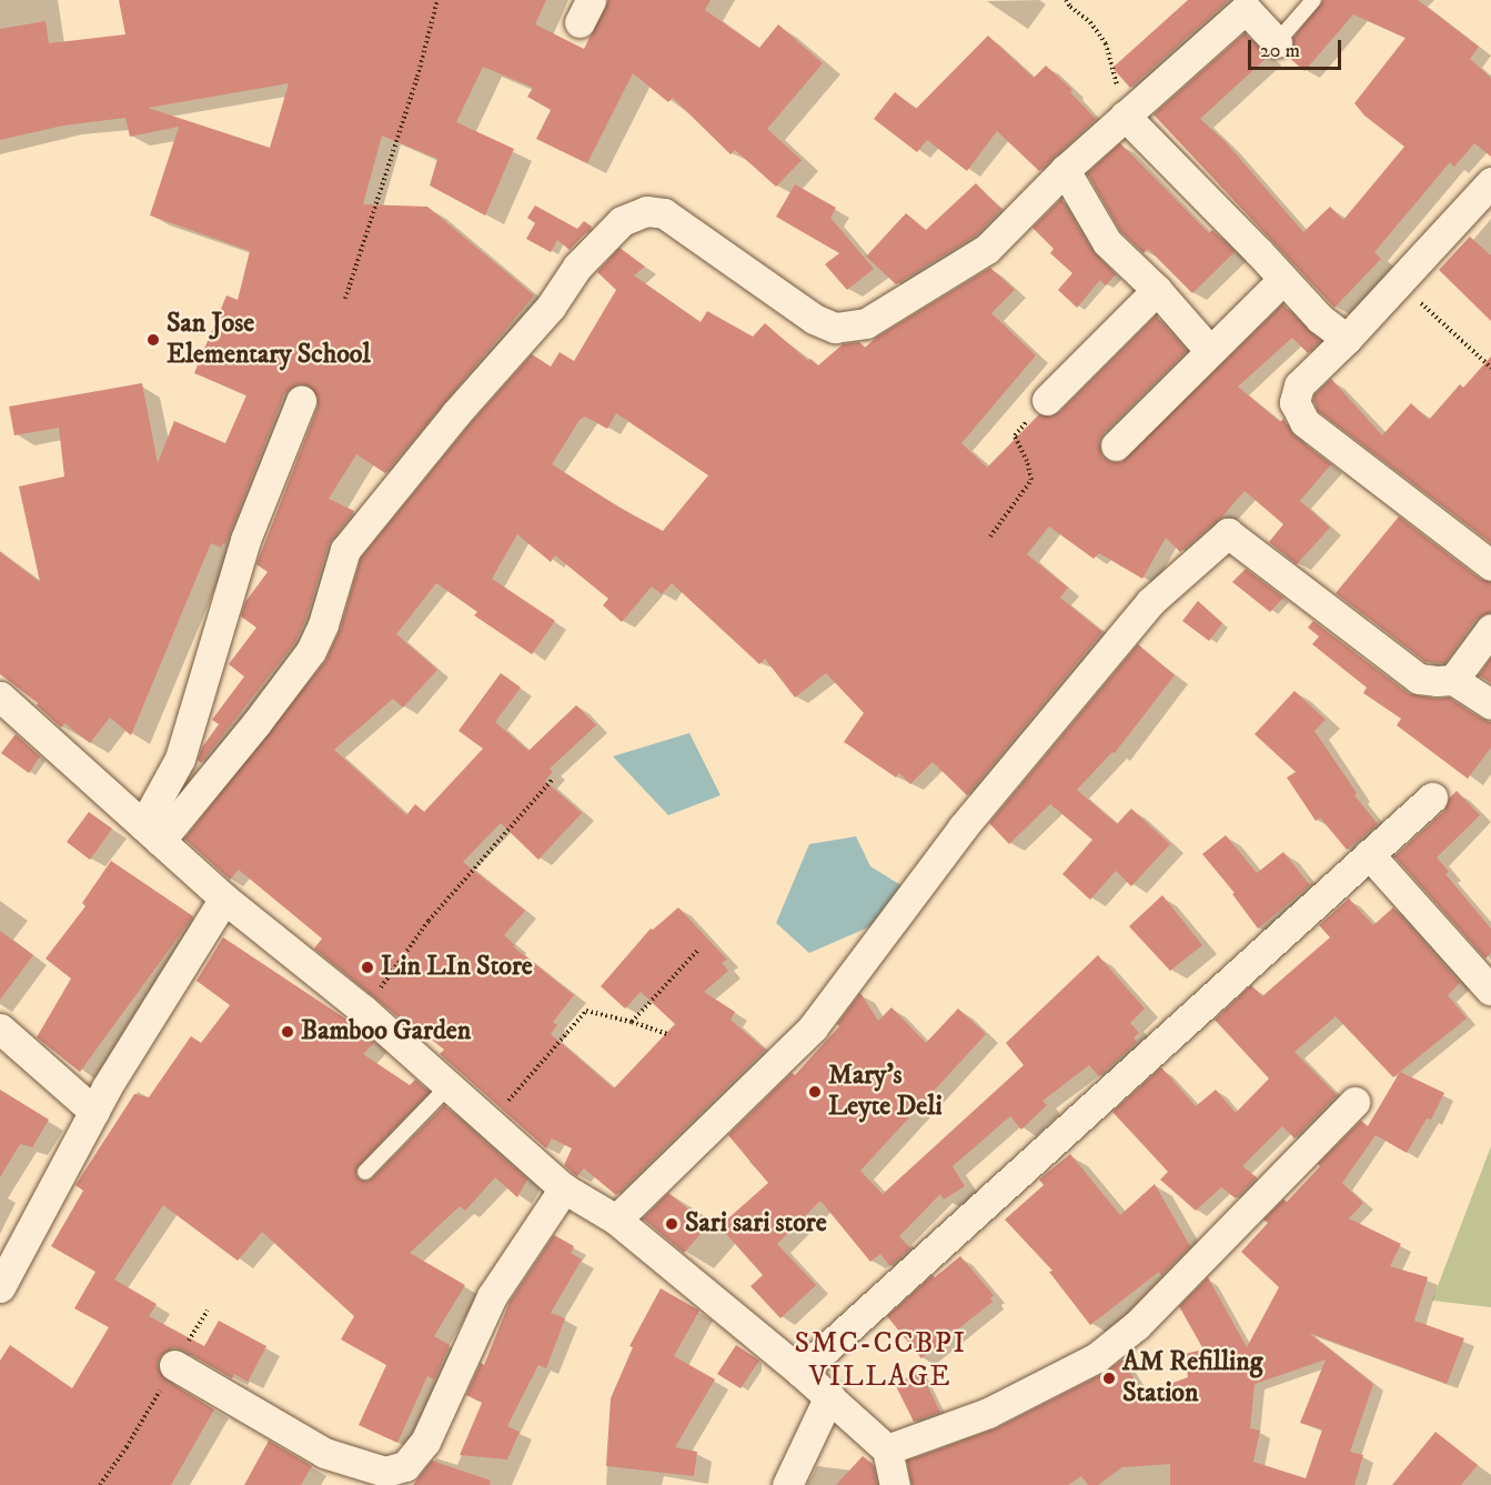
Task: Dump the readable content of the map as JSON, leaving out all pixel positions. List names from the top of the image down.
{
  "districts": ["SMC-CCBPI VILLAGE"],
  "places": [
    "San Jose Elementary School",
    "Lin LIn Store",
    "Bamboo Garden",
    "Mary's Leyte Deli",
    "Sari sari store",
    "AM Refilling Station"
  ],
  "scale_bar": "20 m"
}
